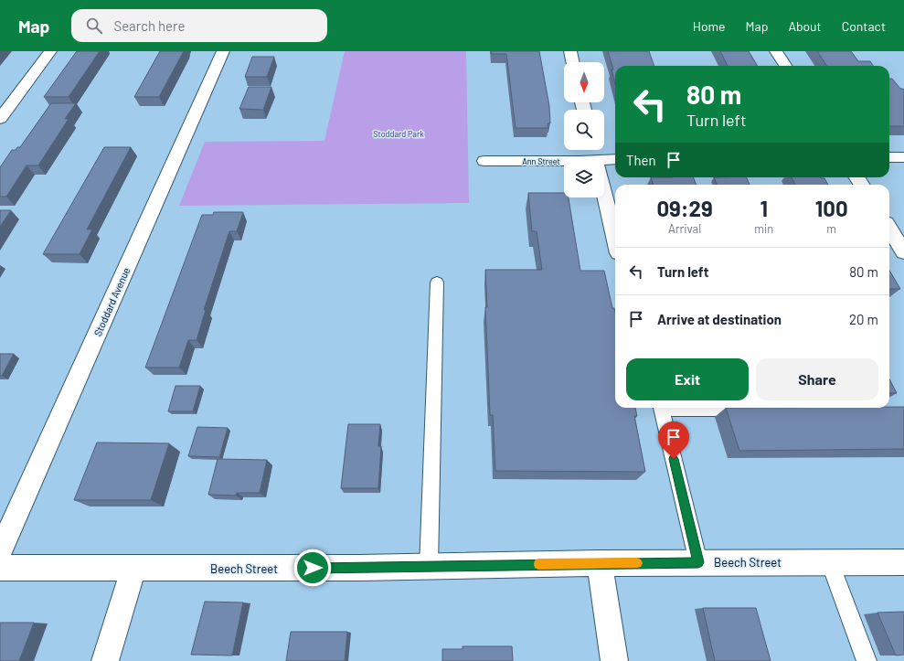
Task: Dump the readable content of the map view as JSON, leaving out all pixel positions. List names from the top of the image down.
{
  "streets": {
    "street": ["Ann Street", "Stoddard Avenue", "Beech Street"]
  },
  "parks": ["Stoddard Park"],
  "north": "bottom",
  "page": {
    "header": "Map",
    "search": "Search here",
    "nav": [
      "Home",
      "Map",
      "About",
      "Contact"
    ],
    "turn": ["80 m", "Turn left"],
    "then": "Then",
    "eta": [
      "09:29",
      "Arrival",
      "1",
      "min",
      "100",
      "m"
    ],
    "list": [
      {
        "name": "Turn left",
        "value": "80 m"
      },
      {
        "name": "Arrive at destination",
        "value": "20 m"
      }
    ],
    "buttons": ["Exit", "Share"]
  }
}
